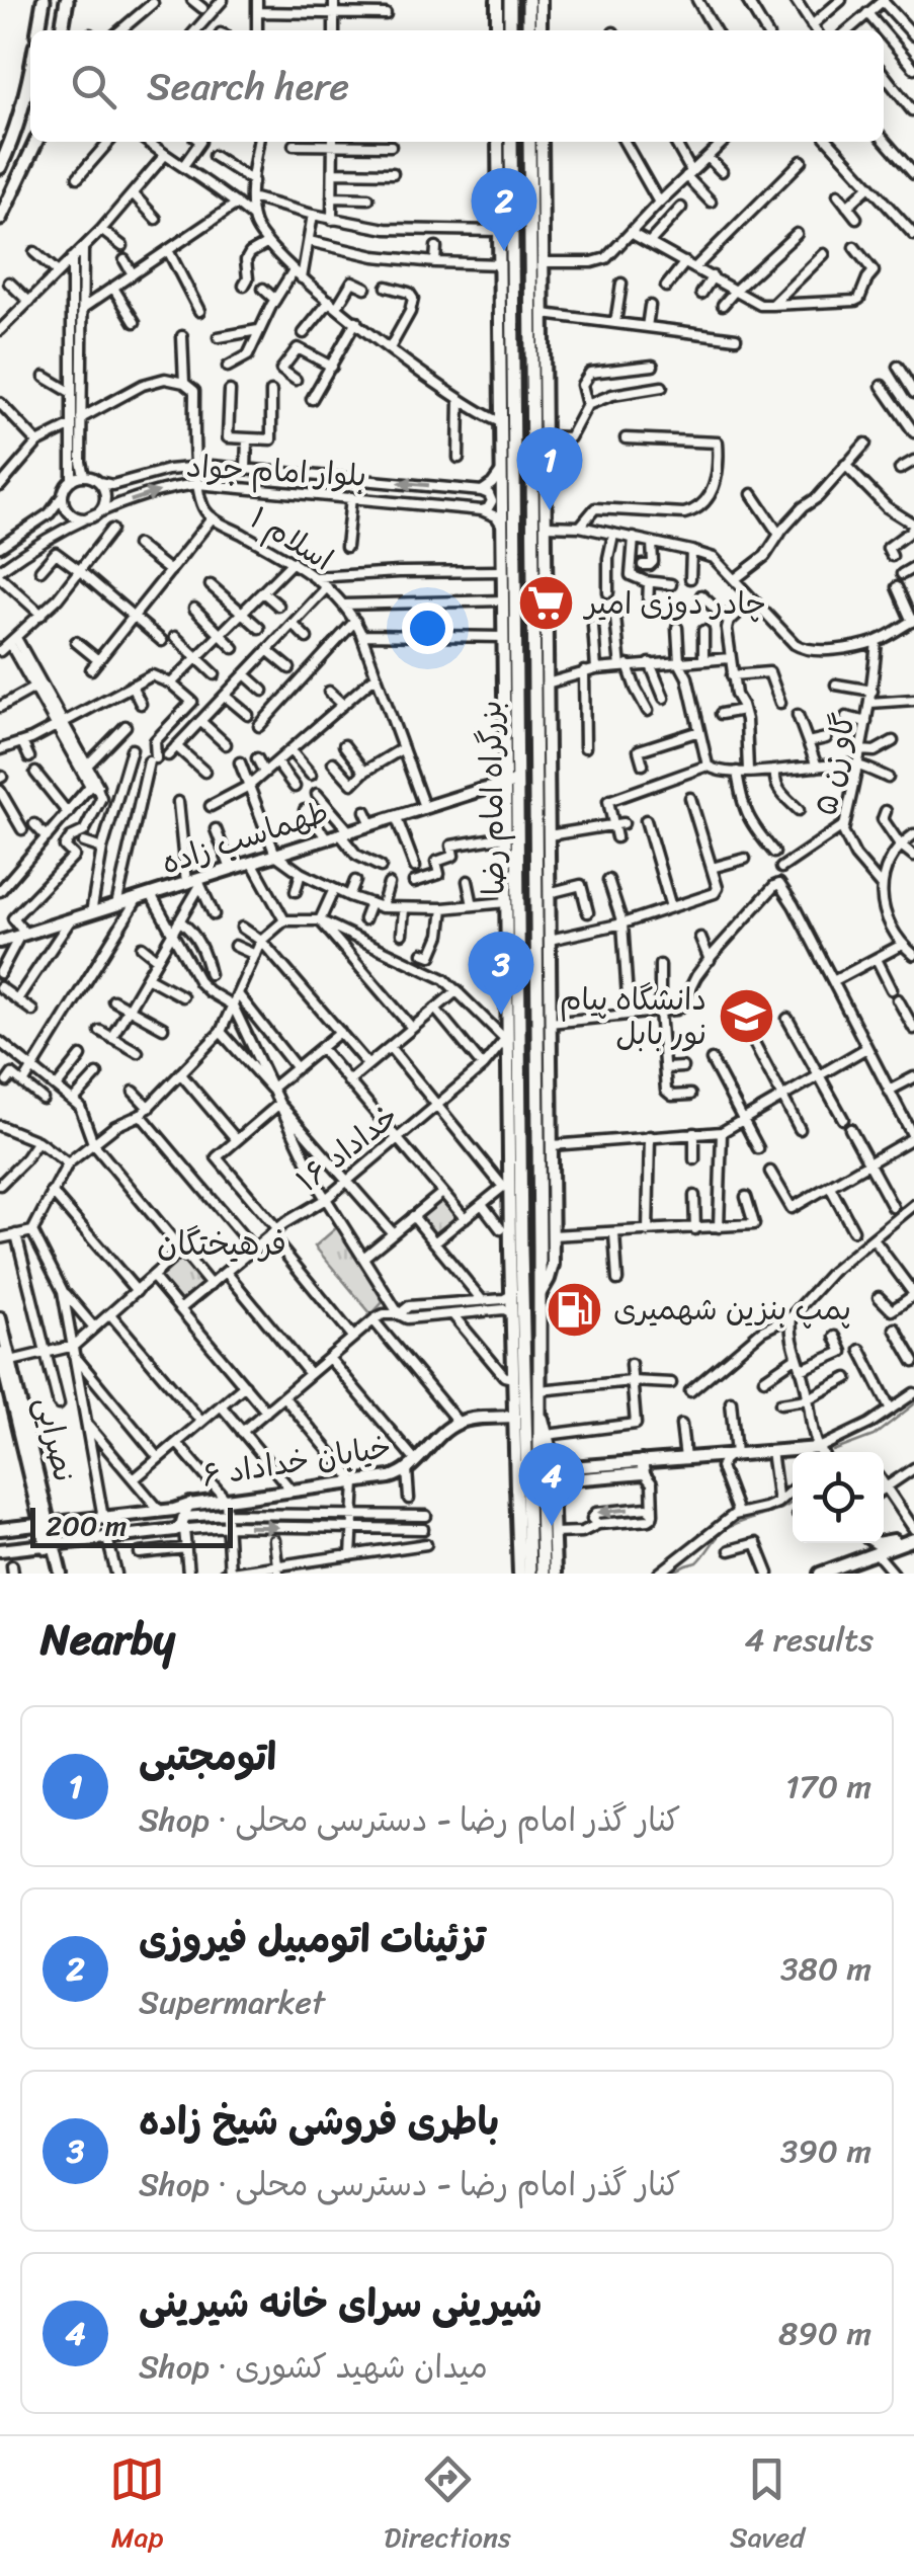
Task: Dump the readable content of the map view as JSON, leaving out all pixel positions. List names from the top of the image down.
{
  "streets": {
    "highway": ["بزرگراه امام رضا"],
    "main road": ["طهماسب زاده", "نصرایی", "خیابان خداداد ۶"],
    "street": [
      "بلوار امام جواد",
      "اسلام ۱",
      "گاو زن ۵",
      "خداداد ۱۶"
    ]
  },
  "crossings": [
    ["بلوار امام جواد", "اسلام ۱"],
    ["اسلام ۱", "طهماسب زاده"],
    ["بزرگراه امام رضا", "طهماسب زاده"],
    ["نصرایی", "خیابان خداداد ۶"]
  ],
  "districts": ["فرهیختگان"],
  "places": {
    "supermarket": ["چادر دوزی امیر"],
    "school or university": ["دانشگاه پیام نور بابل"],
    "fuel station": ["پمپ بنزین شهمیری"]
  },
  "scale_bar": "200 m",
  "page": {
    "search": "Search here",
    "pins": [
      "2",
      "1",
      "3",
      "4"
    ],
    "scale": "200 m",
    "heading": ["Nearby", "4 results"],
    "list": [
      {
        "mark": "1",
        "name": "اتومجتبی",
        "note": "Shop · کنار گذر امام رضا - دسترسی محلی",
        "value": "170 m"
      },
      {
        "mark": "2",
        "name": "تزئینات اتومبیل فیروزی",
        "note": "Supermarket",
        "value": "380 m"
      },
      {
        "mark": "3",
        "name": "باطری فروشی شیخ زاده",
        "note": "Shop · کنار گذر امام رضا - دسترسی محلی",
        "value": "390 m"
      },
      {
        "mark": "4",
        "name": "شیرینی سرای خانه شیرینی",
        "note": "Shop · میدان شهید کشوری",
        "value": "890 m"
      }
    ],
    "nav": ["Map", "Directions", "Saved"]
  }
}
